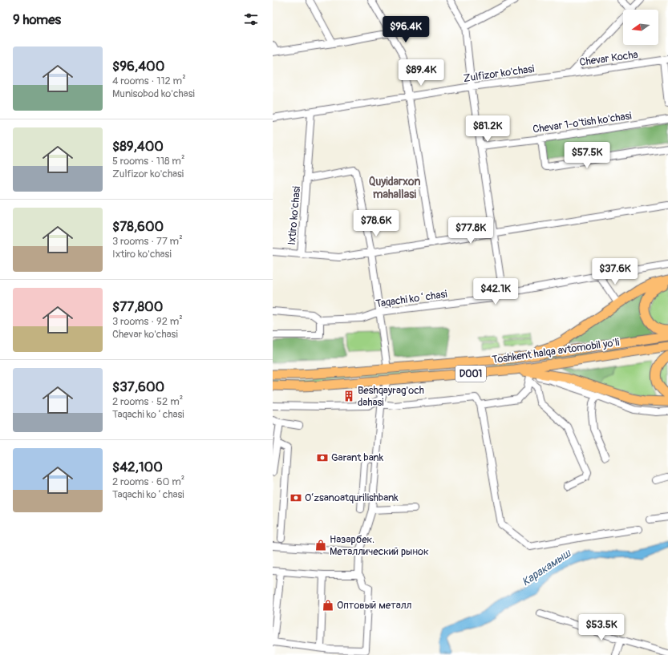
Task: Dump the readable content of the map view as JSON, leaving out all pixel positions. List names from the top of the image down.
{
  "streets": {
    "highway": ["Toshkent halqa avtomobil yo'li", "D001"],
    "street": [
      "Chevar Kocha",
      "Zulfizor ko'chasi",
      "Chevar 1-o'tish ko'chasi",
      "Ixtiro ko'chasi",
      "Taqachi koʻchasi"
    ]
  },
  "crossings": [
    ["Chevar Kocha", "Zulfizor ko'chasi"],
    ["Zulfizor ko'chasi", "Ixtiro ko'chasi"],
    ["Ixtiro ko'chasi", "Taqachi koʻchasi"],
    ["Ixtiro ko'chasi", "Toshkent halqa avtomobil yo'li"]
  ],
  "districts": ["Quyidarxon mahallasi"],
  "water": ["Каракамыш"],
  "places": {
    "building": ["Beshqayrag'och dahasi"],
    "bank": ["Garant bank", "Oʻzsanoatqurilishbank"],
    "shop": ["Назарбек. Металлический рынок", "Оптовый металл"]
  },
  "north": "left",
  "page": {
    "heading": "9 homes",
    "price": [
      "$96.4K",
      "$89.4K",
      "$81.2K",
      "$57.5K",
      "$78.6K",
      "$77.8K",
      "$37.6K",
      "$42.1K",
      "$53.5K"
    ],
    "list": [
      {
        "name": "$96,400",
        "note": "4 rooms · 112 m² · Munisobod ko'chasi"
      },
      {
        "name": "$89,400",
        "note": "5 rooms · 118 m² · Zulfizor ko'chasi"
      },
      {
        "name": "$78,600",
        "note": "3 rooms · 77 m² · Ixtiro ko'chasi"
      },
      {
        "name": "$77,800",
        "note": "3 rooms · 92 m² · Chevar ko'chasi"
      },
      {
        "name": "$37,600",
        "note": "2 rooms · 52 m² · Taqachi koʻchasi"
      },
      {
        "name": "$42,100",
        "note": "2 rooms · 60 m² · Taqachi koʻchasi"
      }
    ]
  }
}
